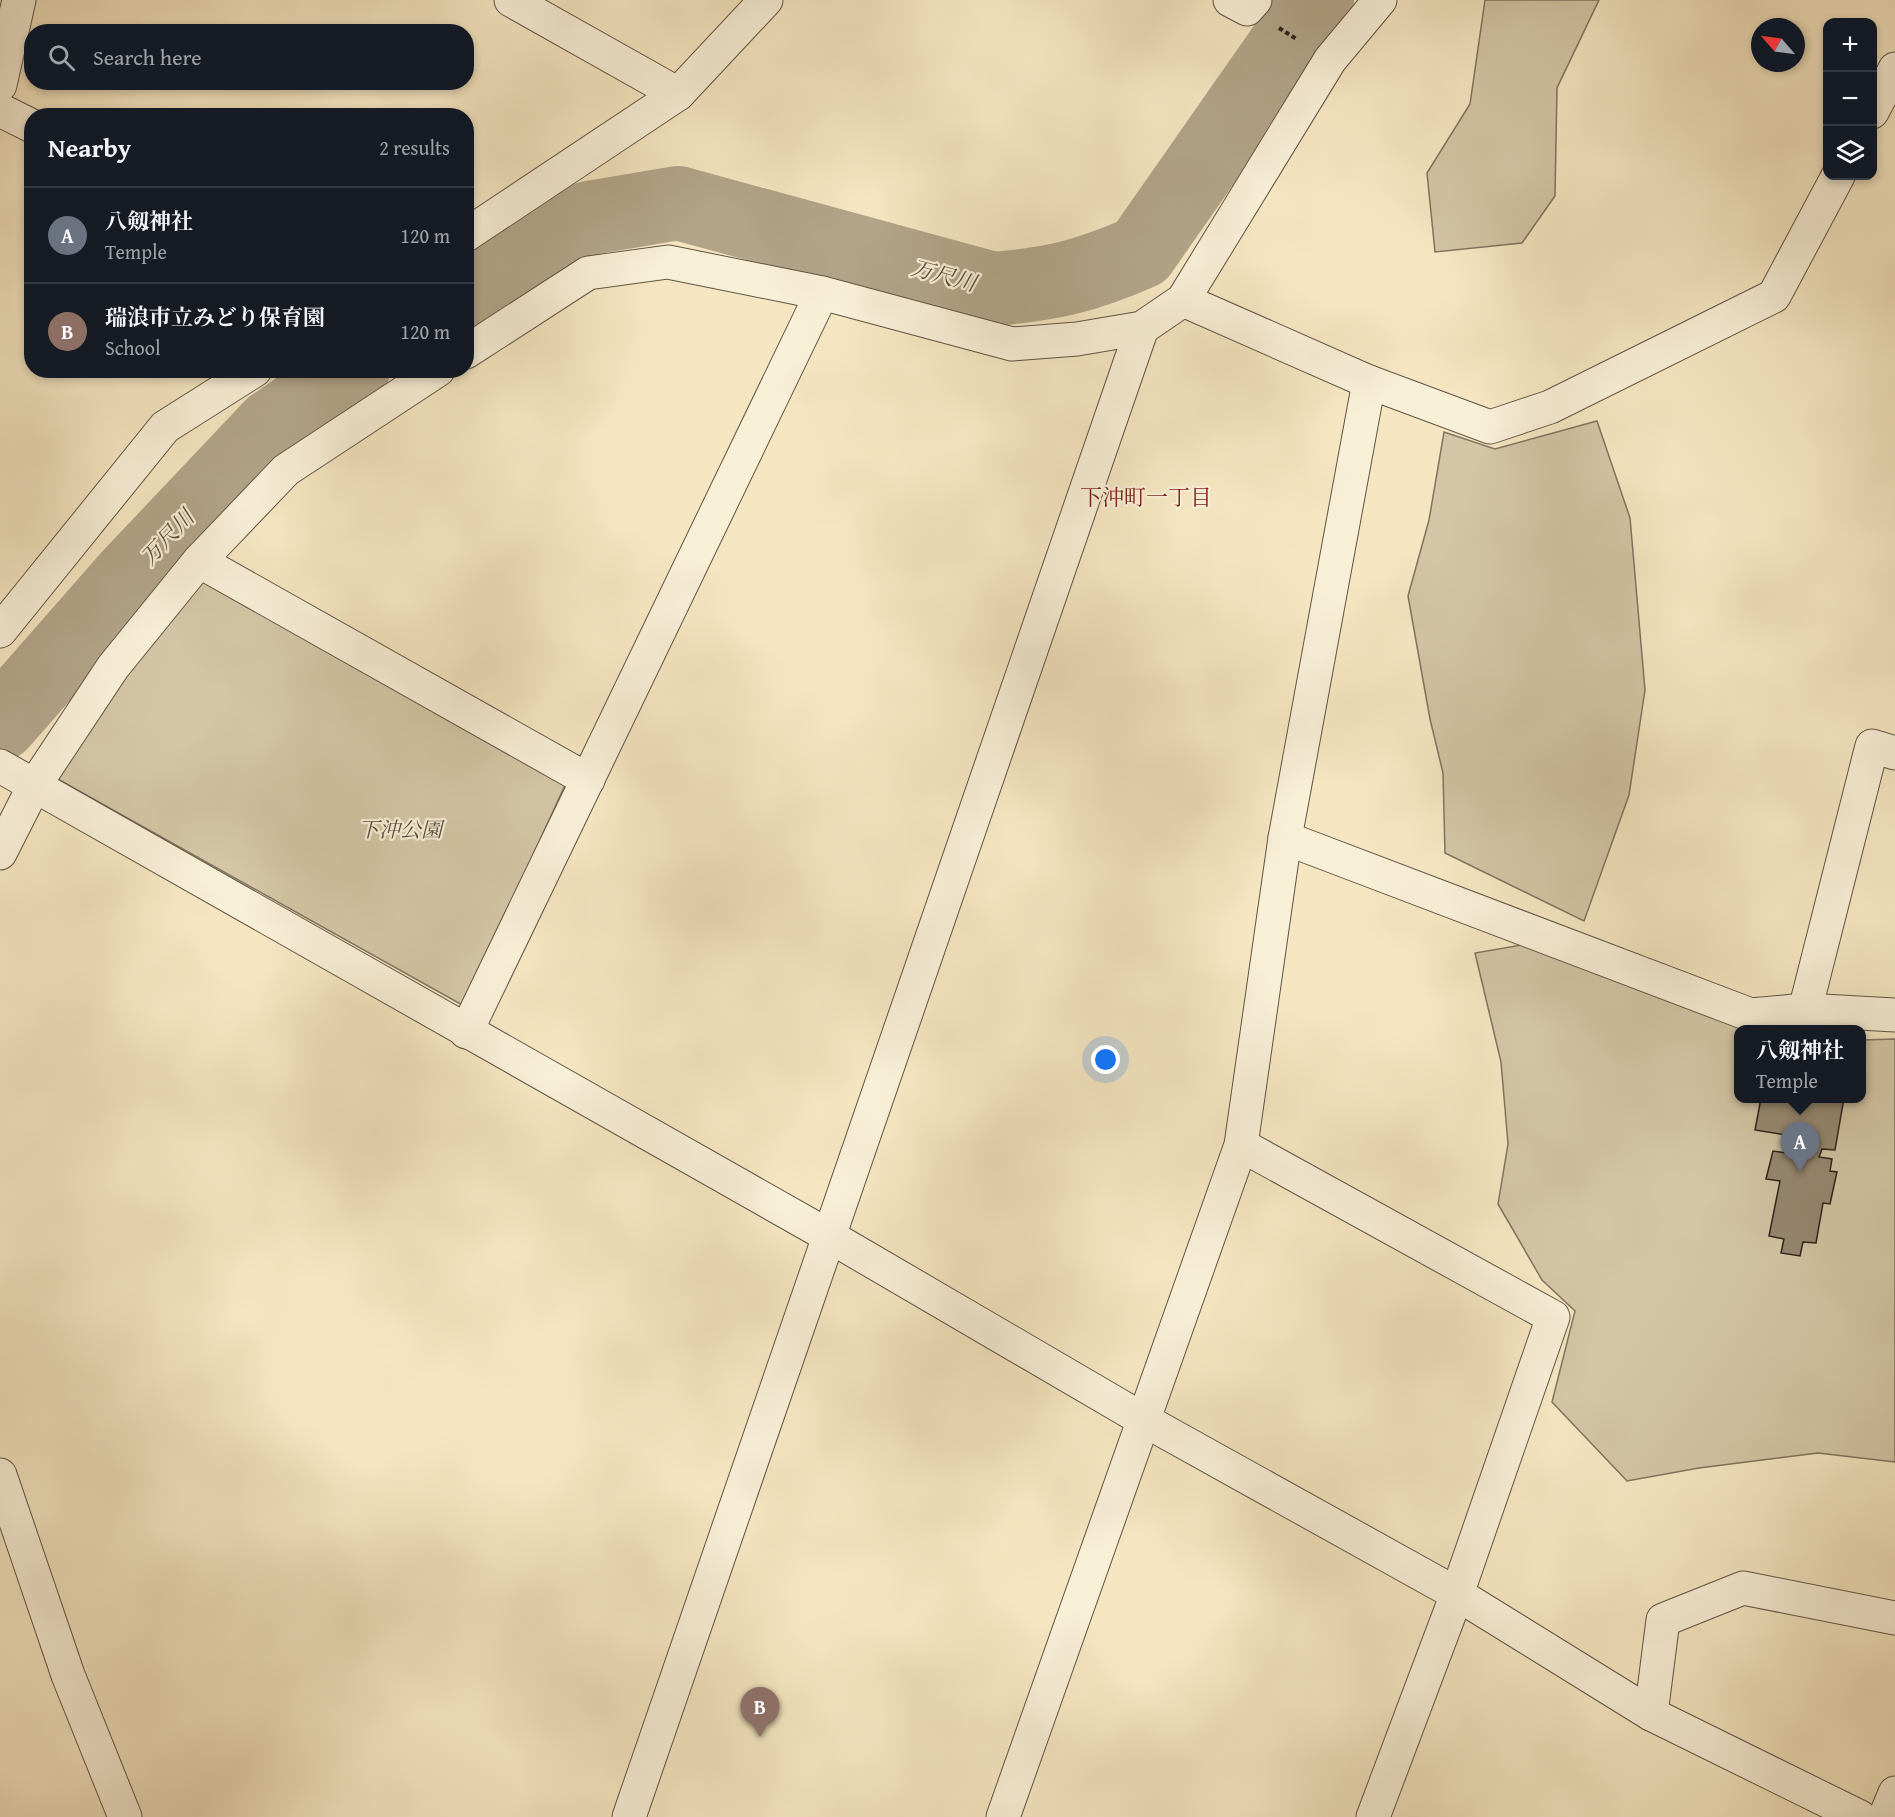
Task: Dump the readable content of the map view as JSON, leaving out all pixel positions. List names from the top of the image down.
{
  "districts": ["下沖町一丁目"],
  "water": ["万尺川"],
  "parks": ["下沖公園"],
  "north": "top left",
  "page": {
    "map_buttons": ["+", "−"],
    "search": "Search here",
    "heading": ["Nearby", "2 results"],
    "list": [
      {
        "mark": "A",
        "name": "八剱神社",
        "note": "Temple",
        "value": "120 m"
      },
      {
        "mark": "B",
        "name": "瑞浪市立みどり保育園",
        "note": "School",
        "value": "120 m"
      }
    ],
    "popup": ["八剱神社", "Temple"],
    "pins": ["A", "B"]
  }
}
